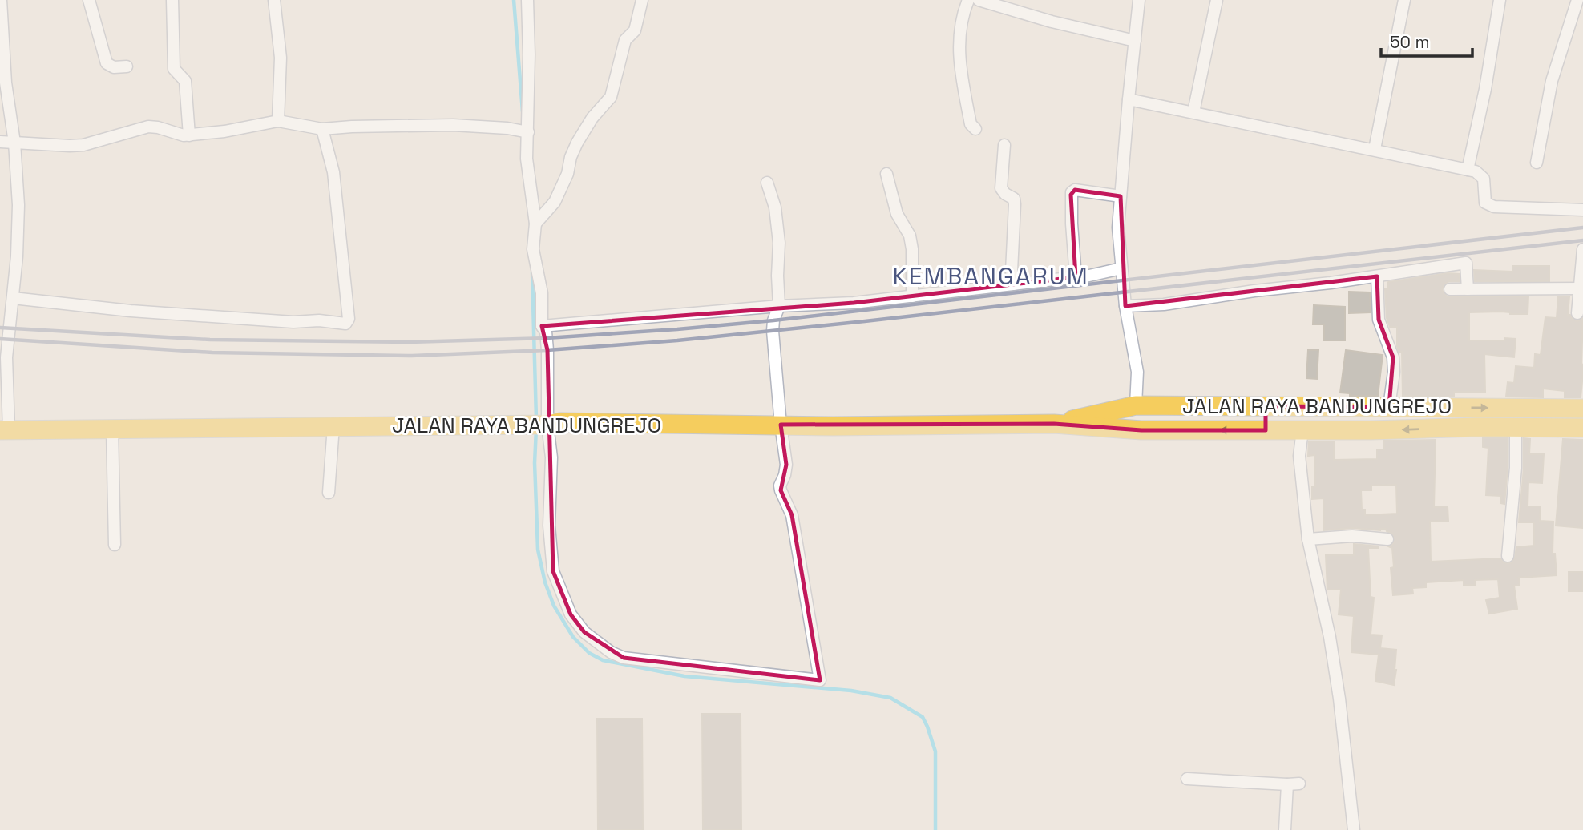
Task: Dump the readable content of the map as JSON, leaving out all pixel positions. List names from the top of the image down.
{
  "streets": {
    "main road": ["JALAN RAYA BANDUNGREJO"]
  },
  "districts": ["KEMBANGARUM"],
  "scale_bar": "50 m"
}
